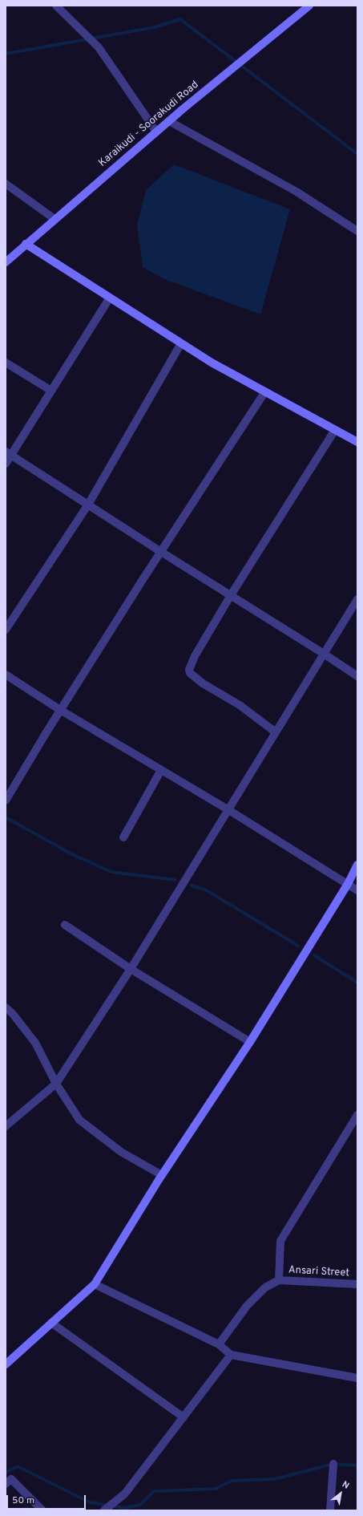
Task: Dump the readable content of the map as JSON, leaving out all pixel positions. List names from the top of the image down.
{
  "streets": {
    "street": ["Karaikudi - Soorakudi Road", "Ansari Street"]
  },
  "scale_bar": "50 m",
  "north": "top right"
}
